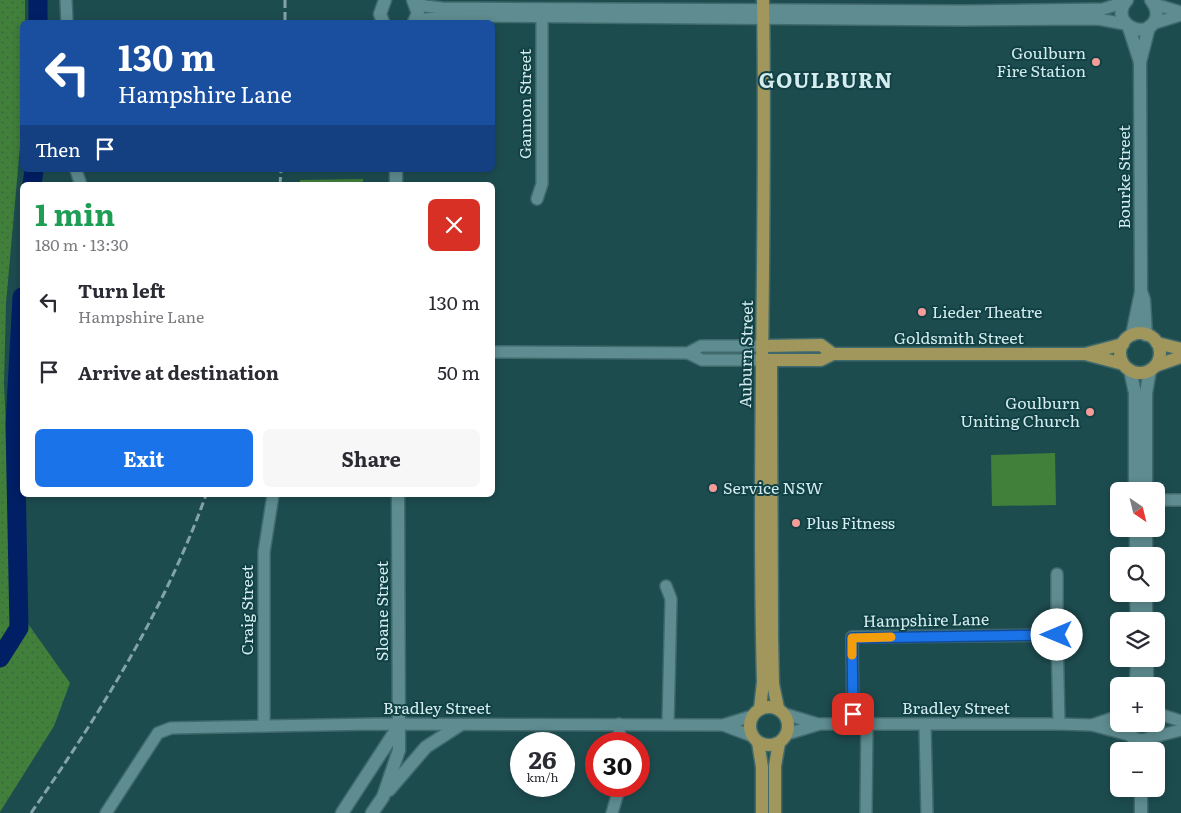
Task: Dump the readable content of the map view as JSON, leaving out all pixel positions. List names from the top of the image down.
{
  "streets": {
    "main road": [
      "Bourke Street",
      "Goldsmith Street",
      "Auburn Street",
      "Sloane Street"
    ],
    "street": [
      "Gannon Street",
      "Craig Street",
      "Hampshire Lane",
      "Bradley Street"
    ]
  },
  "crossings": [
    ["Bourke Street", "Goldsmith Street"],
    ["Goldsmith Street", "Auburn Street"],
    ["Auburn Street", "Bradley Street"],
    ["Craig Street", "Bradley Street"],
    ["Sloane Street", "Bradley Street"],
    ["Hampshire Lane", "Bradley Street"]
  ],
  "districts": ["GOULBURN"],
  "places": [
    "Goulburn Fire Station",
    "Lieder Theatre",
    "Goulburn Uniting Church",
    "Service NSW",
    "Plus Fitness"
  ],
  "north": "bottom right",
  "page": {
    "turn": ["130 m", "Hampshire Lane"],
    "then": "Then",
    "heading": ["1 min", "180 m · 13:30"],
    "list": [
      {
        "name": "Turn left",
        "note": "Hampshire Lane",
        "value": "130 m"
      },
      {
        "name": "Arrive at destination",
        "value": "50 m"
      }
    ],
    "buttons": ["Exit", "Share"],
    "map_buttons": ["+", "−"],
    "speed": "26 km/h",
    "limit": "30"
  }
}
